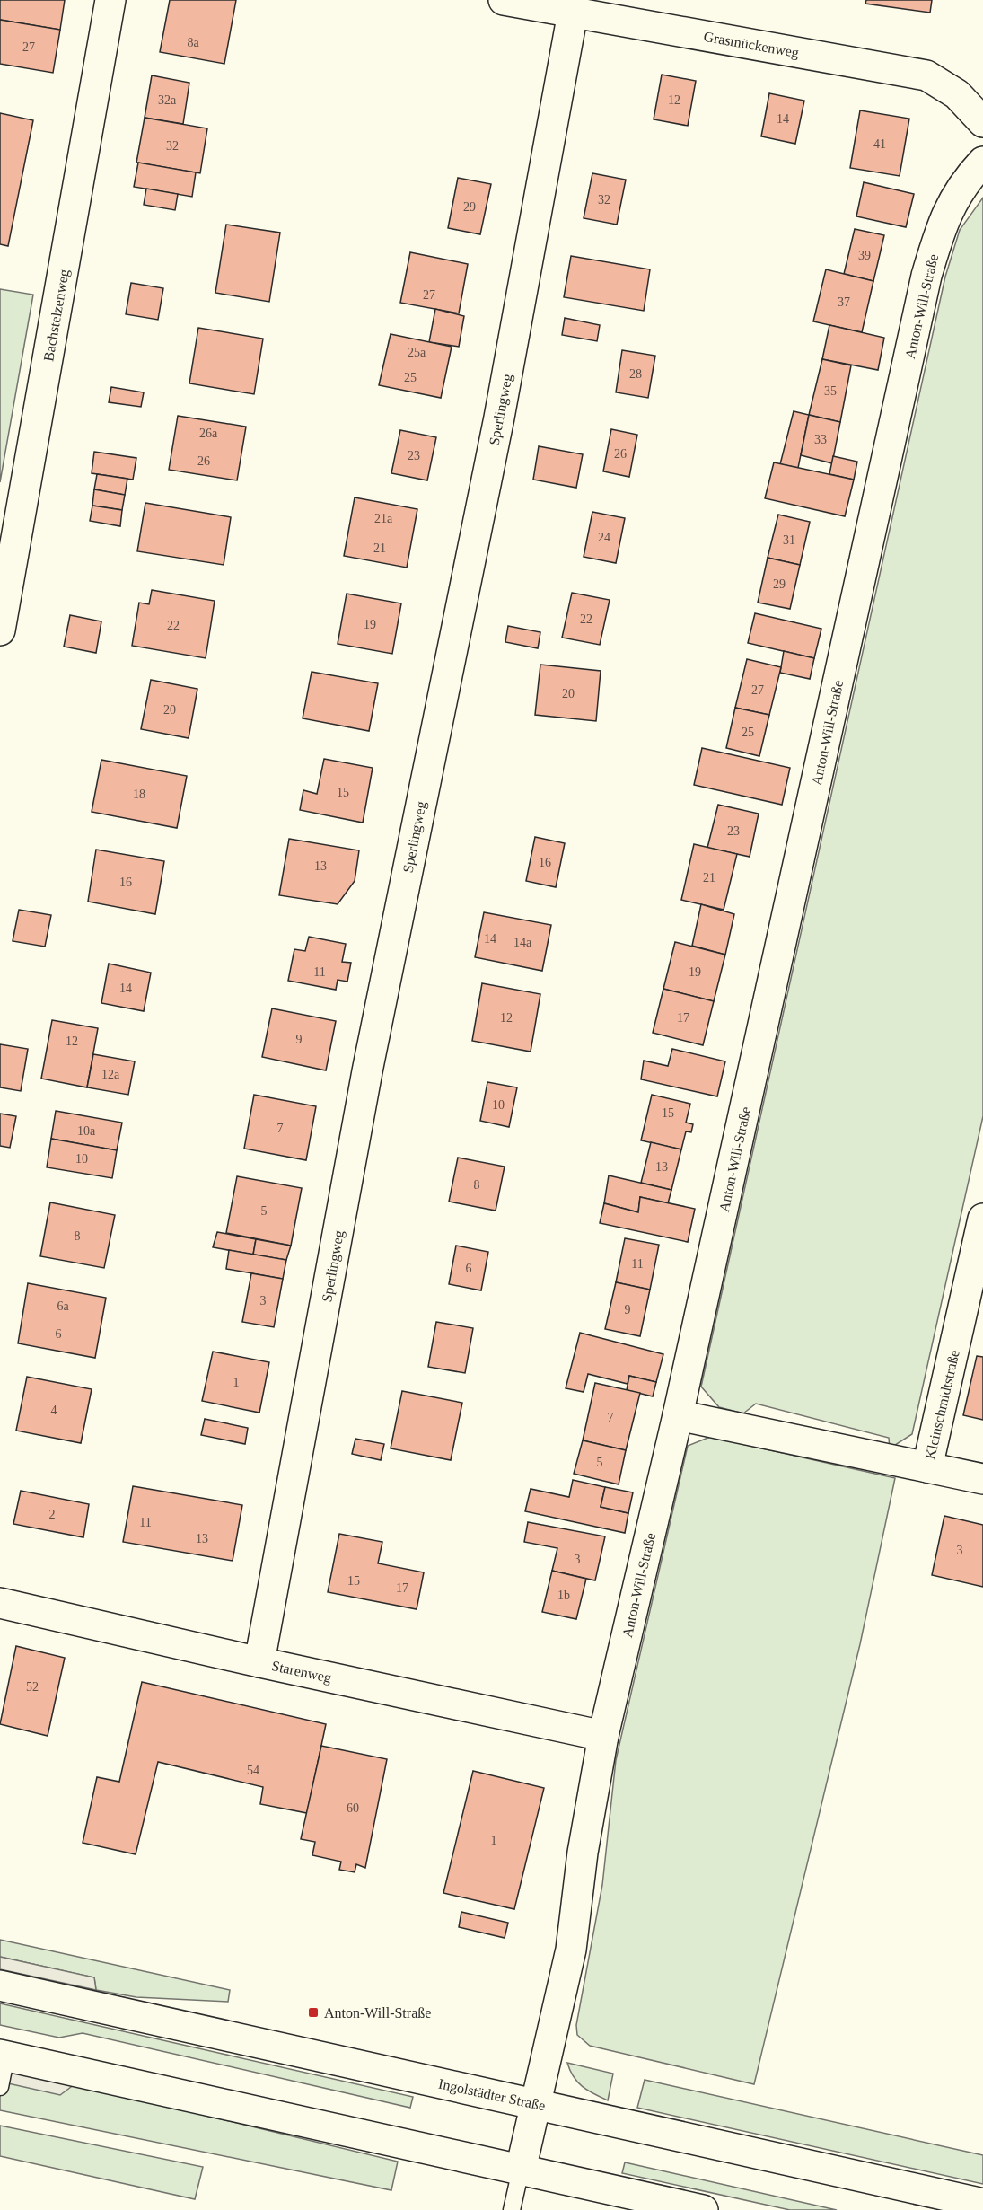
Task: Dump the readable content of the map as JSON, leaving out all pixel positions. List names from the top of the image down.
{
  "streets": {
    "street": [
      "Grasmückenweg",
      "Anton-Will-Straße",
      "Bachstelzenweg",
      "Sperlingweg",
      "Kleinschmidtstraße",
      "Starenweg",
      "Ingolstädter Straße"
    ]
  },
  "crossings": [
    ["Grasmückenweg", "Sperlingweg"],
    ["Anton-Will-Straße", "Kleinschmidtstraße"],
    ["Anton-Will-Straße", "Starenweg"],
    ["Anton-Will-Straße", "Ingolstädter Straße"],
    ["Sperlingweg", "Starenweg"]
  ],
  "places": {
    "transit": ["Anton-Will-Straße"]
  },
  "house_numbers": [
    "8a",
    "27",
    "32a",
    "12",
    "14",
    "41",
    "32",
    "32",
    "29",
    "39",
    "27",
    "37",
    "25a",
    "28",
    "25",
    "35",
    "26a",
    "33",
    "26",
    "23",
    "26",
    "21a",
    "24",
    "31",
    "21",
    "29",
    "22",
    "19",
    "22",
    "27",
    "20",
    "20",
    "25",
    "15",
    "18",
    "23",
    "16",
    "13",
    "21",
    "16",
    "14",
    "14a",
    "11",
    "19",
    "14",
    "12",
    "17",
    "9",
    "12",
    "12a",
    "10",
    "15",
    "7",
    "10a",
    "10",
    "13",
    "8",
    "5",
    "8",
    "11",
    "6",
    "3",
    "6a",
    "9",
    "6",
    "1",
    "4",
    "7",
    "5",
    "2",
    "11",
    "13",
    "3",
    "3",
    "15",
    "17",
    "1b",
    "52",
    "54",
    "60",
    "1"
  ]
}
